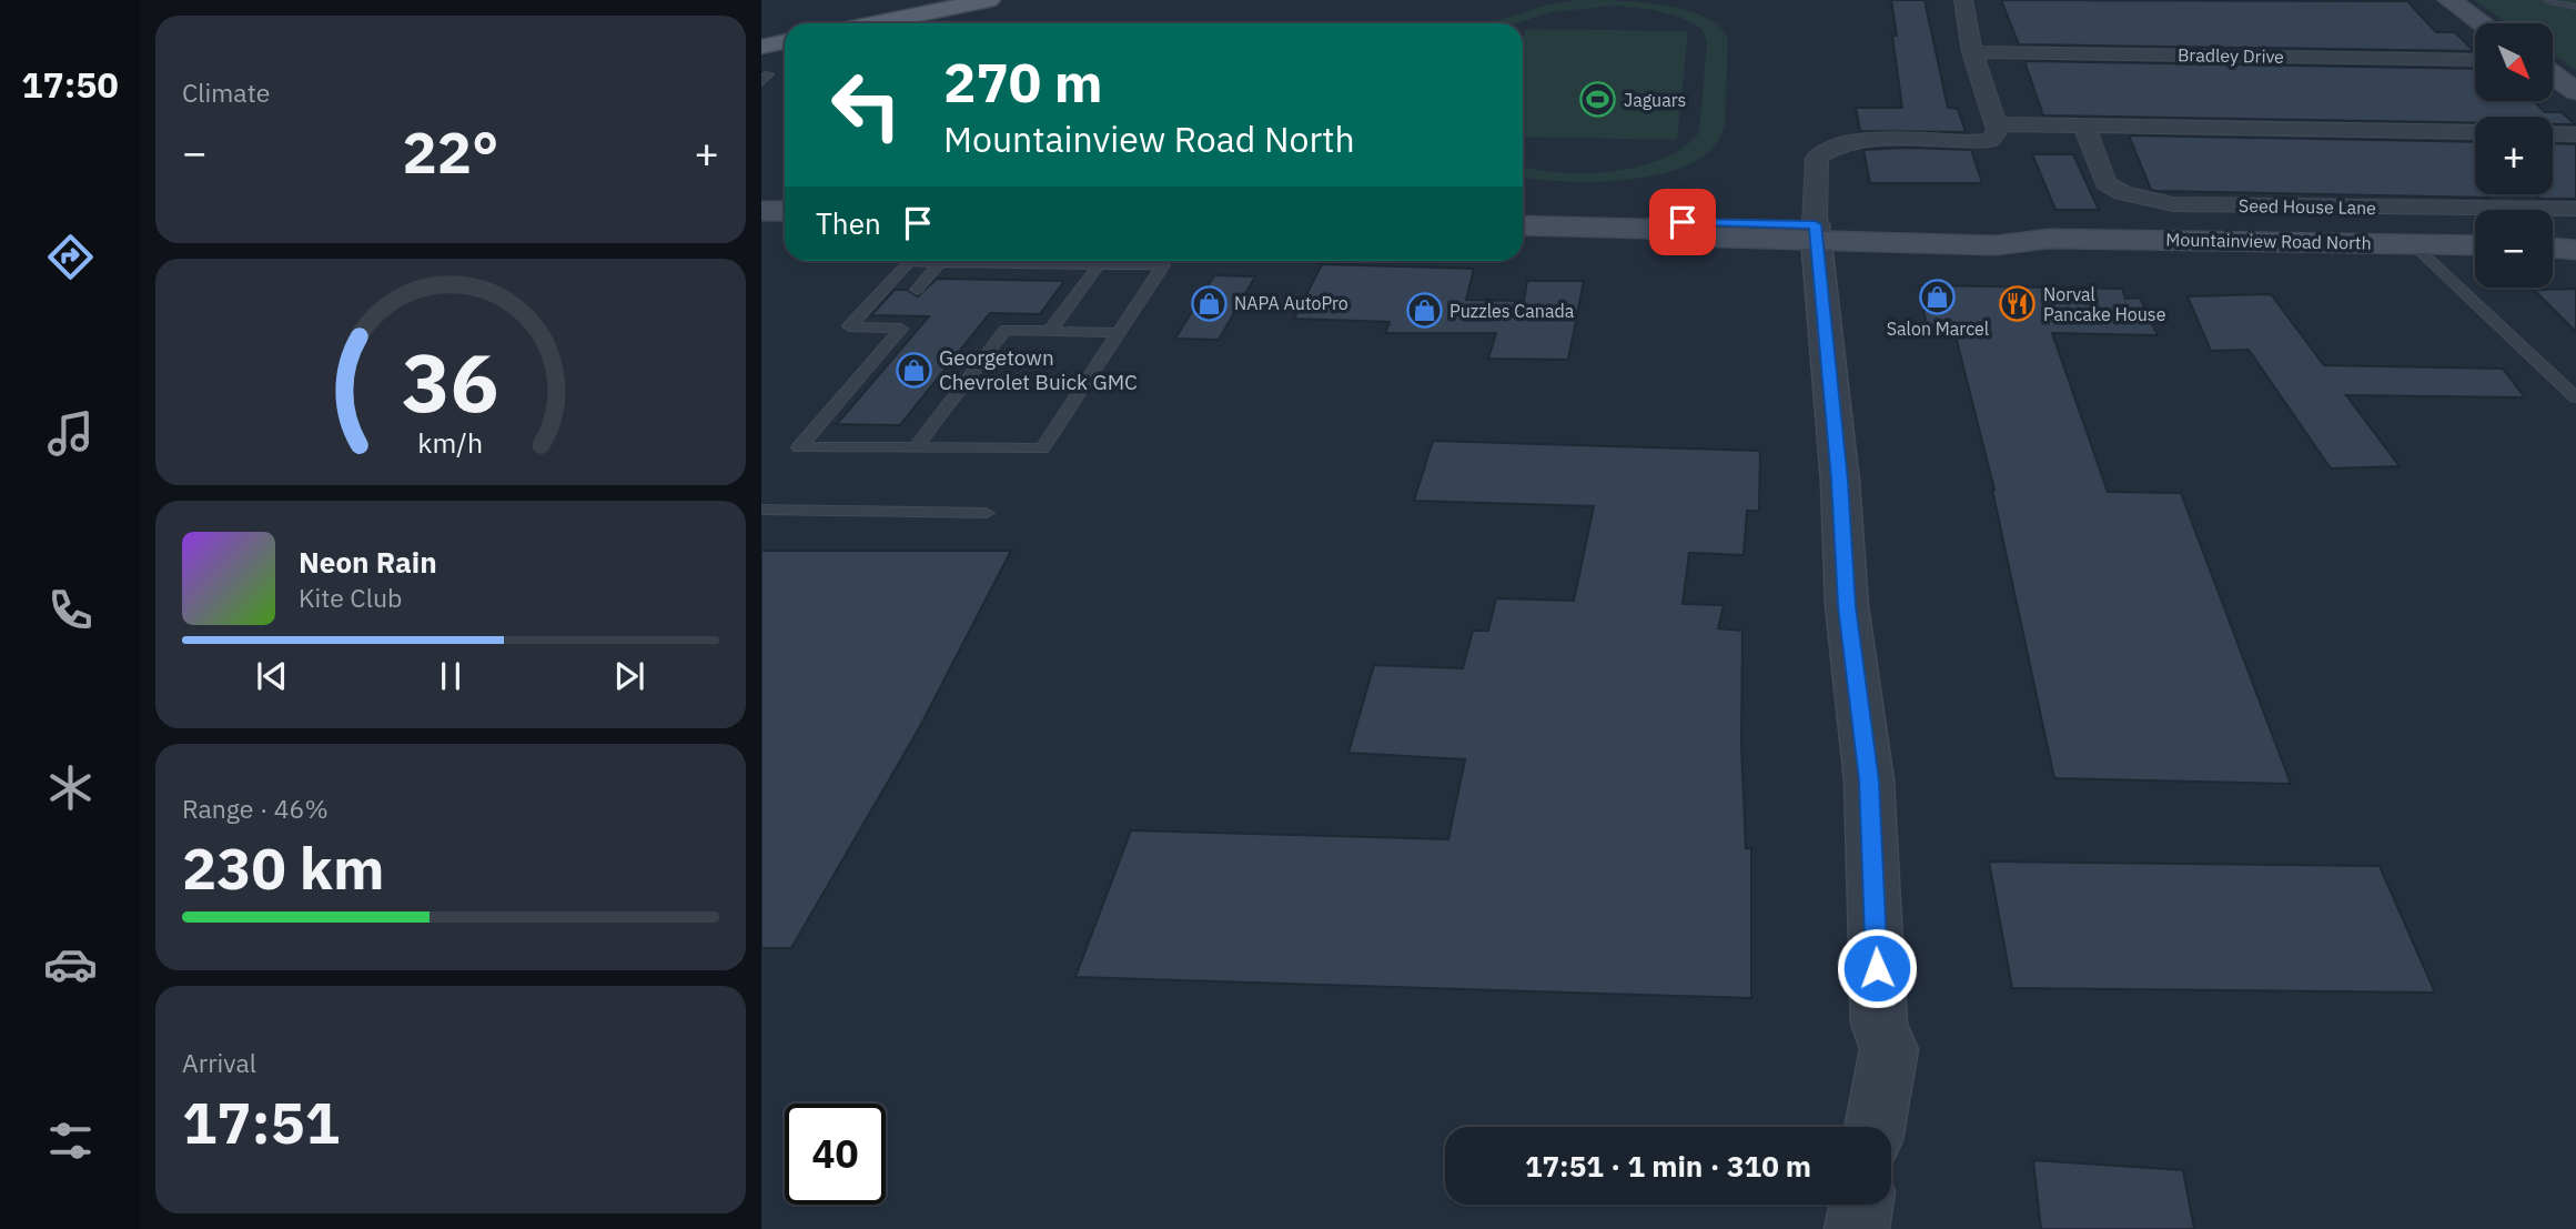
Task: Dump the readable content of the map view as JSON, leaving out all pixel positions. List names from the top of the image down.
{
  "streets": {
    "main road": ["Mountainview Road North"],
    "street": ["Bradley Drive", "Seed House Lane"]
  },
  "places": {
    "sports": ["Jaguars"],
    "shop": [
      "Salon Marcel",
      "NAPA AutoPro",
      "Puzzles Canada",
      "Georgetown Chevrolet Buick GMC"
    ],
    "restaurant": ["Norval Pancake House"]
  },
  "north": "bottom right",
  "page": {
    "tabs": "17:50",
    "tile": [
      "Climate",
      ["Range · 46%", "230 km"],
      ["Arrival", "17:51"]
    ],
    "map_buttons": ["+", "−"],
    "turn": ["270 m", "Mountainview Road North"],
    "heat": ["−", "22°", "+"],
    "then": "Then",
    "song": ["Neon Rain", "Kite Club"],
    "limit": "40",
    "trip": "17:51 · 1 min · 310 m",
    "gauge": ["36", "km/h"]
  }
}
